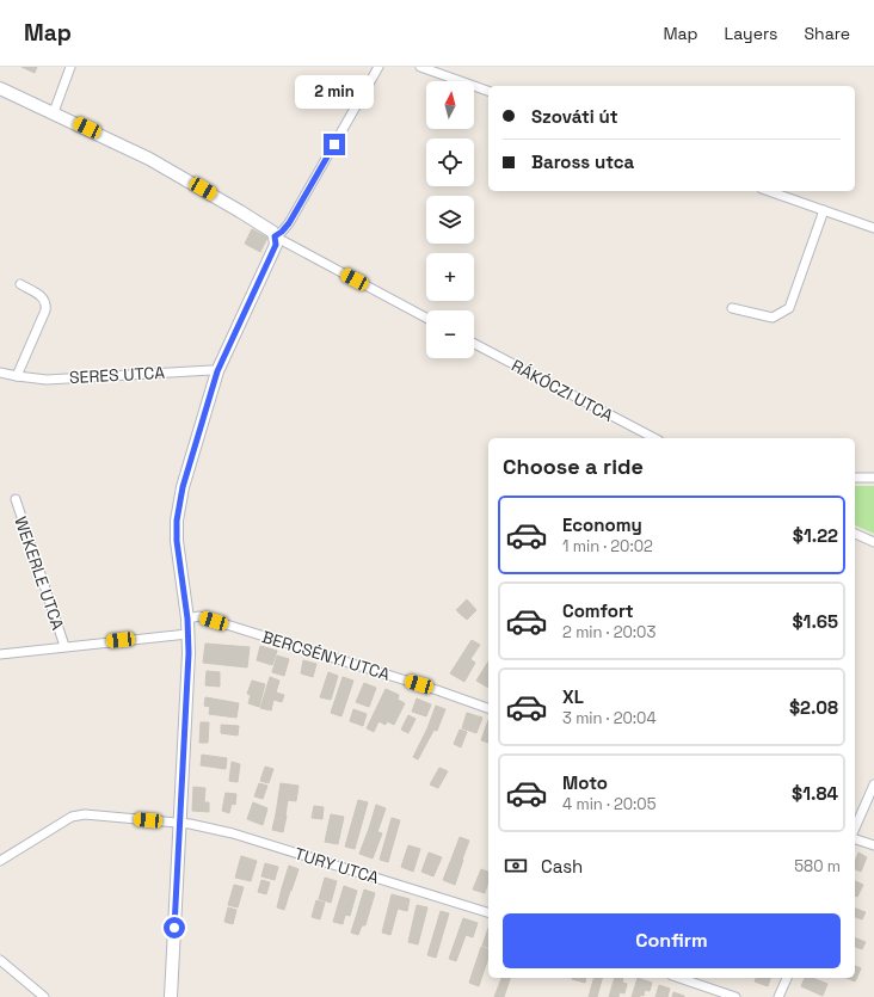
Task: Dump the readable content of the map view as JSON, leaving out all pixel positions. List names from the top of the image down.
{
  "streets": {
    "street": [
      "SERES UTCA",
      "RÁKÓCZI UTCA",
      "WEKERLE UTCA",
      "BERCSÉNYI UTCA",
      "TURY UTCA"
    ]
  },
  "north": "top",
  "page": {
    "header": "Map",
    "nav": ["Map", "Layers", "Share"],
    "bubble": "2 min",
    "map_buttons": ["+", "−"],
    "banner": ["Szováti út", "Baross utca"],
    "heading": "Choose a ride",
    "list": [
      {
        "name": "Economy",
        "note": "1 min · 20:02",
        "value": "$1.22"
      },
      {
        "name": "Comfort",
        "note": "2 min · 20:03",
        "value": "$1.65"
      },
      {
        "name": "XL",
        "note": "3 min · 20:04",
        "value": "$2.08"
      },
      {
        "name": "Moto",
        "note": "4 min · 20:05",
        "value": "$1.84"
      }
    ],
    "pay": ["Cash", "580 m"],
    "buttons": "Confirm"
  }
}
